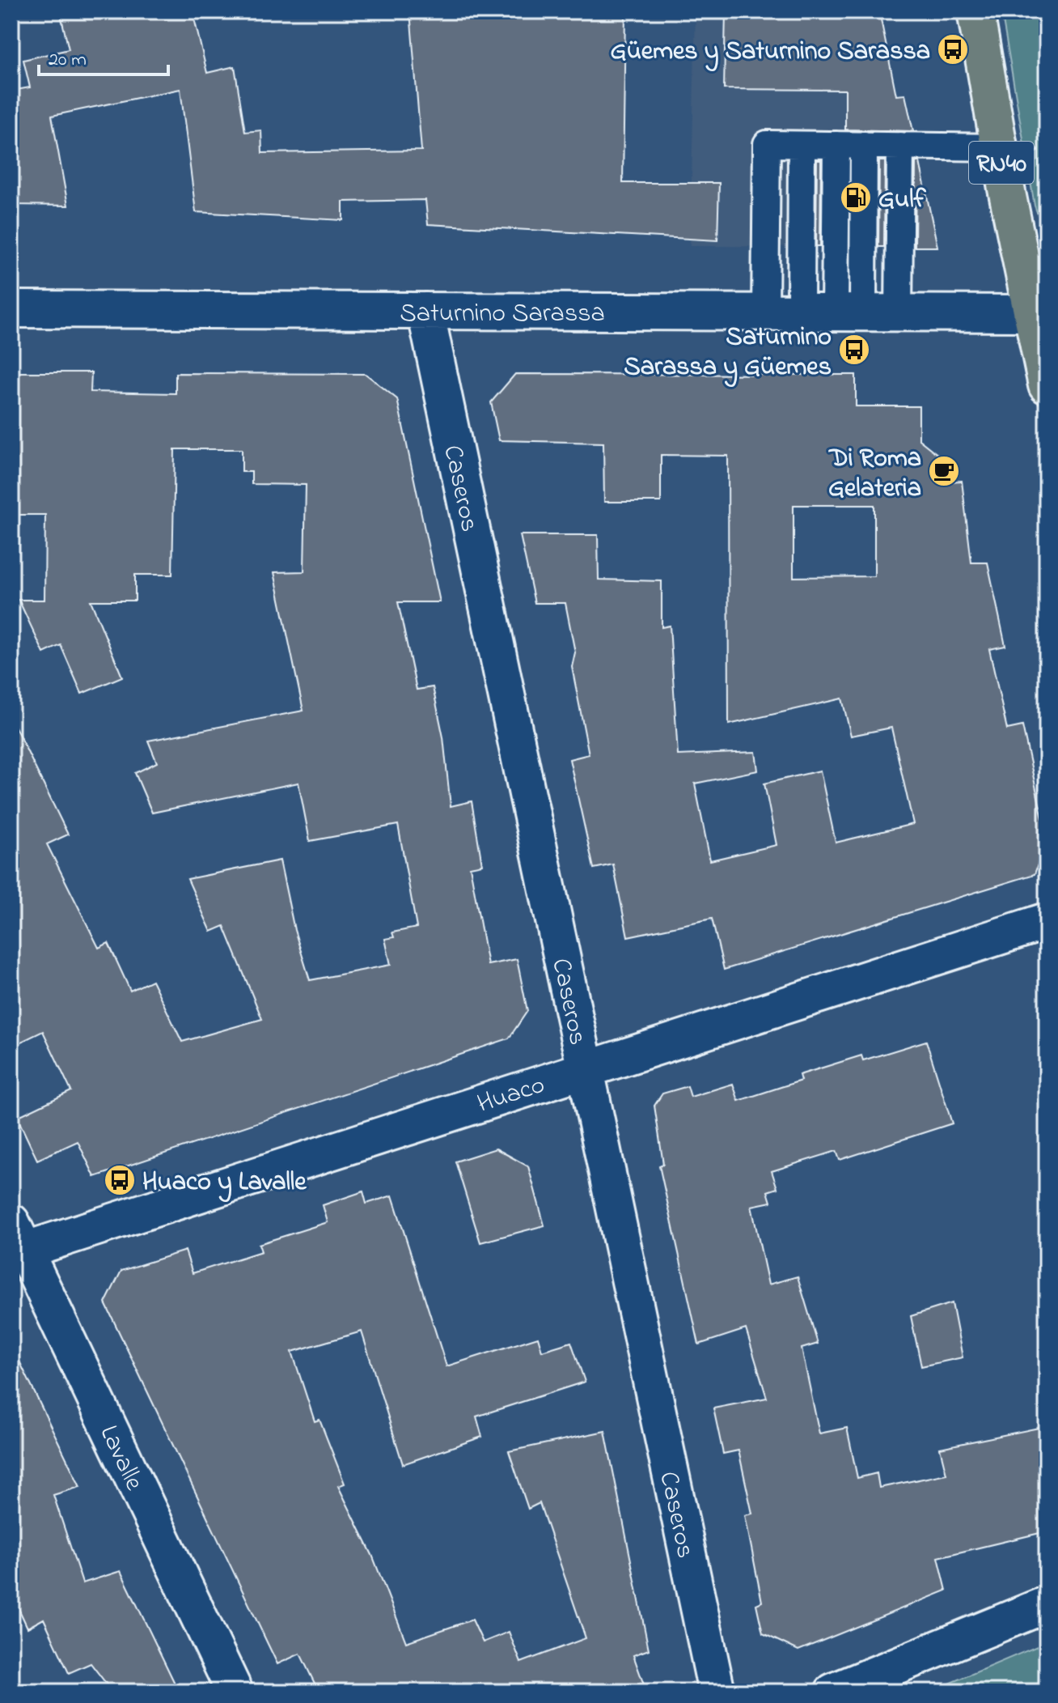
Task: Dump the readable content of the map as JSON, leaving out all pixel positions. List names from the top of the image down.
{
  "streets": {
    "main road": ["RN40"],
    "street": [
      "Saturnino Sarassa",
      "Caseros",
      "Huaco",
      "Lavalle"
    ]
  },
  "crossings": [
    ["RN40", "Saturnino Sarassa"],
    ["Saturnino Sarassa", "Caseros"],
    ["Caseros", "Huaco"],
    ["Huaco", "Lavalle"]
  ],
  "places": {
    "bus stop": ["Güemes y Saturnino Sarassa", "Saturnino Sarassa y Güemes", "Huaco y Lavalle"],
    "fuel station": ["Gulf"],
    "cafe": ["Di Roma Gelateria"]
  },
  "scale_bar": "20 m"
}
